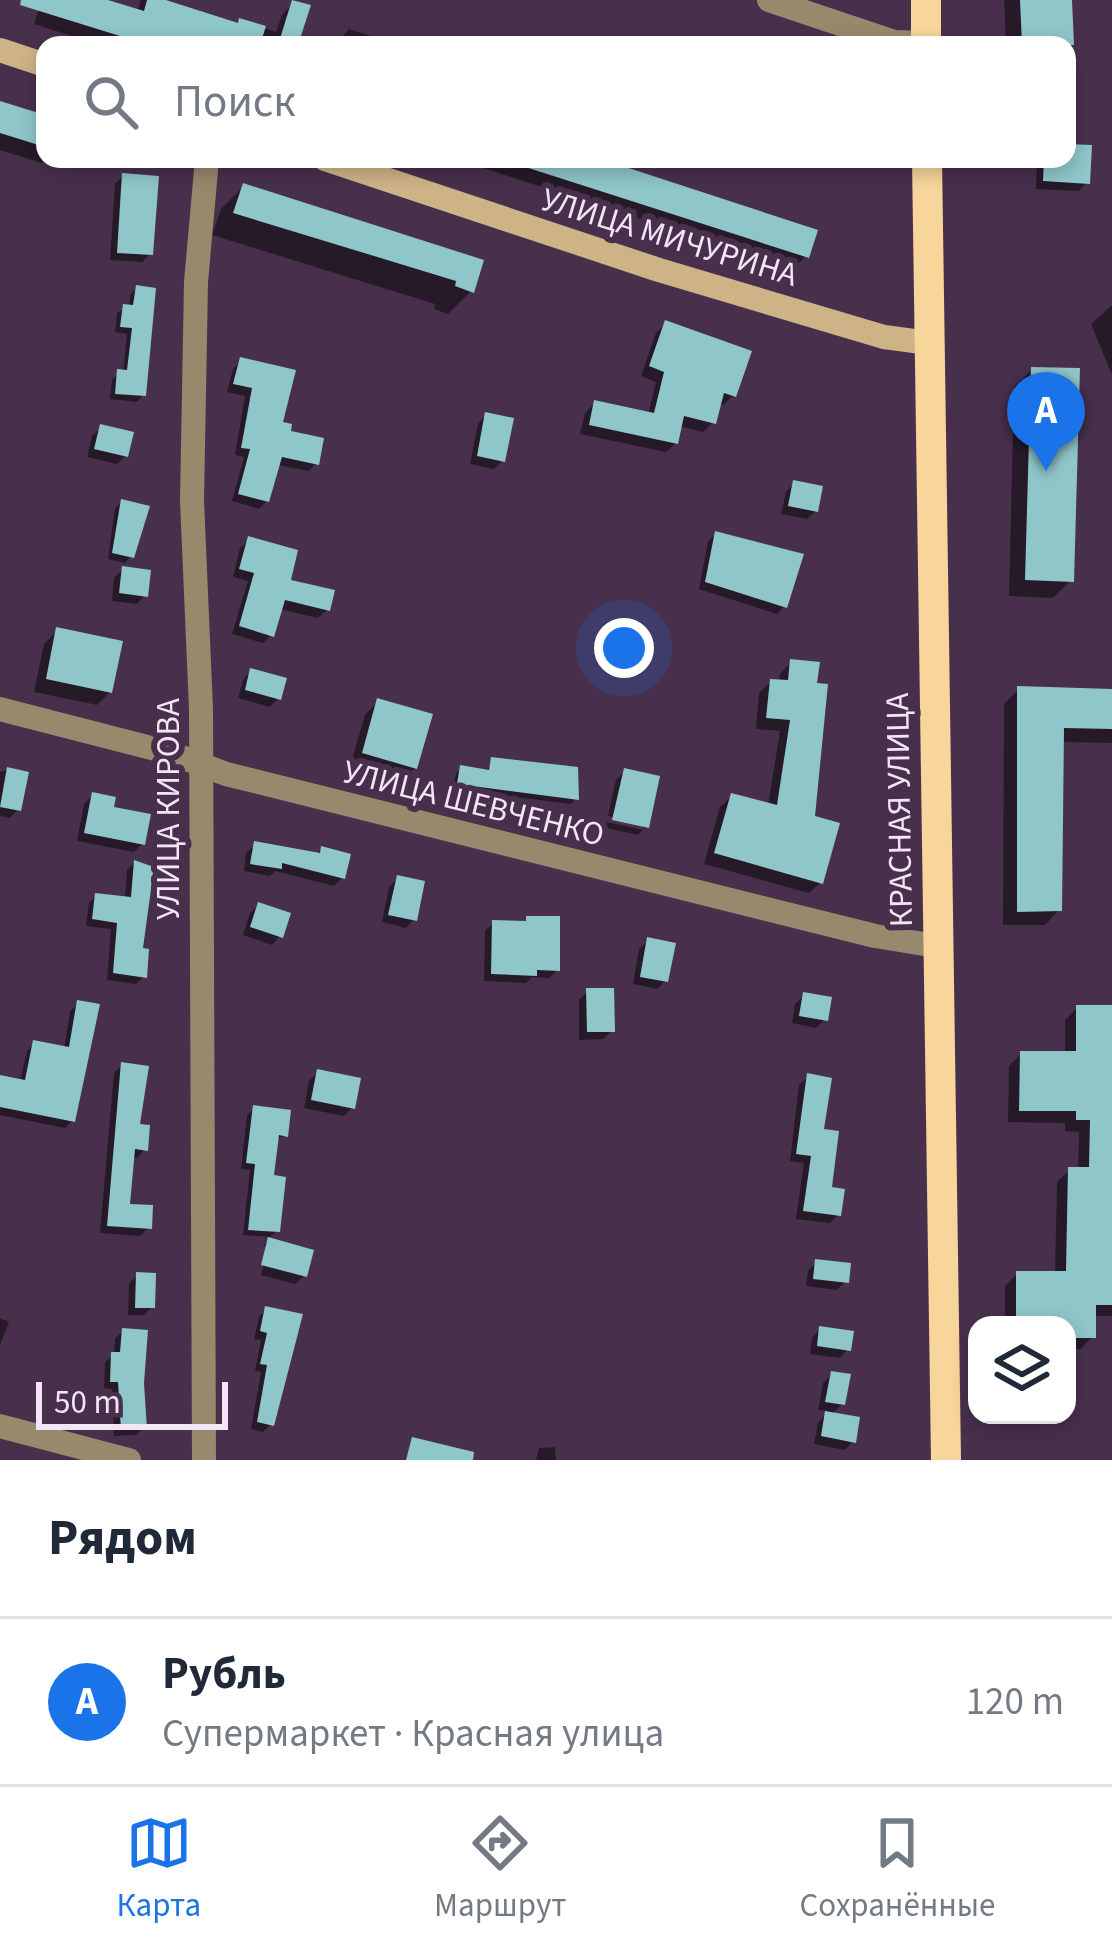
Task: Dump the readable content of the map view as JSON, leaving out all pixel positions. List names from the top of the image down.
{
  "streets": {
    "main road": ["КРАСНАЯ УЛИЦА"],
    "street": ["УЛИЦА МИЧУРИНА", "УЛИЦА ШЕВЧЕНКО", "УЛИЦА КИРОВА"]
  },
  "crossings": [
    ["УЛИЦА МИЧУРИНА", "КРАСНАЯ УЛИЦА"],
    ["УЛИЦА ШЕВЧЕНКО", "УЛИЦА КИРОВА"],
    ["УЛИЦА ШЕВЧЕНКО", "КРАСНАЯ УЛИЦА"]
  ],
  "scale_bar": "50 m",
  "page": {
    "search": "Поиск",
    "pins": "A",
    "scale": "50 m",
    "heading": "Рядом",
    "list": [
      {
        "mark": "A",
        "name": "Рубль",
        "note": "Супермаркет · Красная улица",
        "value": "120 m"
      }
    ],
    "nav": ["Карта", "Маршрут", "Сохранённые"]
  }
}
